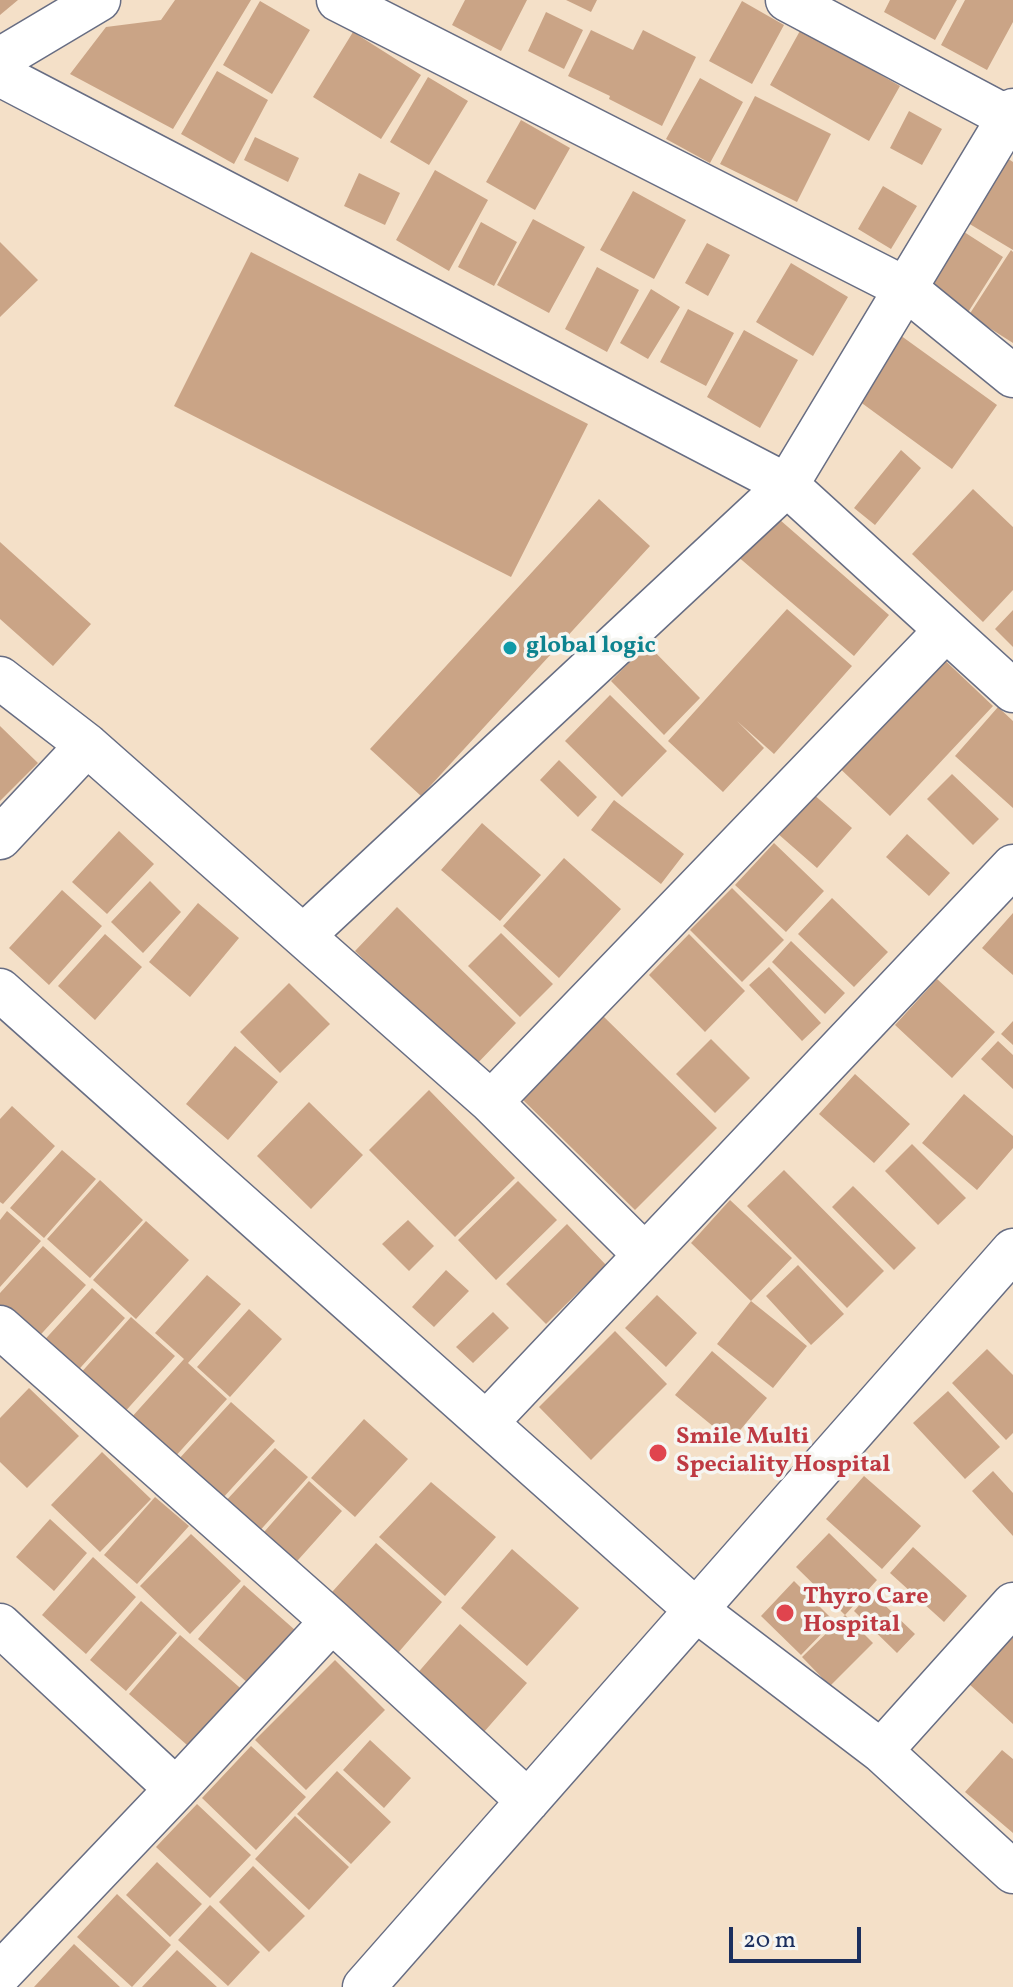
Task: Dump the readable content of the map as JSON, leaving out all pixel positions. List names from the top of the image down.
{
  "places": ["global logic", "Smile Multi Speciality Hospital", "Thyro Care Hospital"],
  "scale_bar": "20 m"
}
